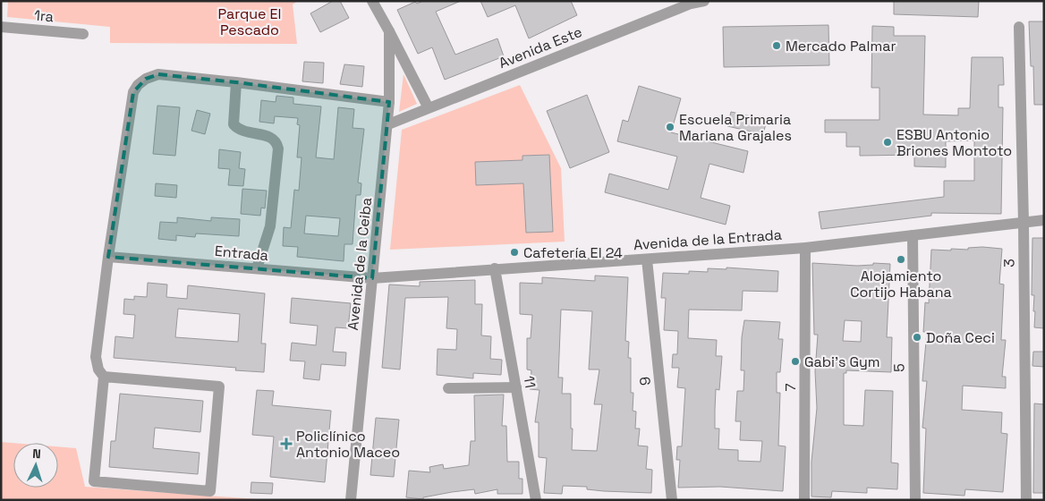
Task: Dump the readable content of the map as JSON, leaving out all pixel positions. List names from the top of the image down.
{
  "streets": {
    "street": [
      "1ra",
      "Avenida Este",
      "Avenida de la Entrada",
      "Entrada",
      "3",
      "Avenida de la Ceiba",
      "5",
      "9",
      "11",
      "7"
    ]
  },
  "crossings": [
    ["Avenida Este", "Avenida de la Ceiba"],
    ["Avenida de la Entrada", "Entrada"],
    ["Avenida de la Entrada", "3"],
    ["Avenida de la Entrada", "Avenida de la Ceiba"],
    ["Avenida de la Entrada", "5"],
    ["Avenida de la Entrada", "9"],
    ["Avenida de la Entrada", "11"],
    ["Avenida de la Entrada", "7"],
    ["Entrada", "Avenida de la Ceiba"]
  ],
  "parks": ["Parque El Pescado"],
  "places": {
    "other": [
      "Mercado Palmar",
      "Escuela Primaria Mariana Grajales",
      "ESBU Antonio Briones Montoto",
      "Cafetería El 24",
      "Alojamiento Cortijo Habana",
      "Doña Ceci",
      "Gabi’s Gym"
    ],
    "health": ["Policlínico Antonio Maceo"]
  },
  "north": "top"
}
